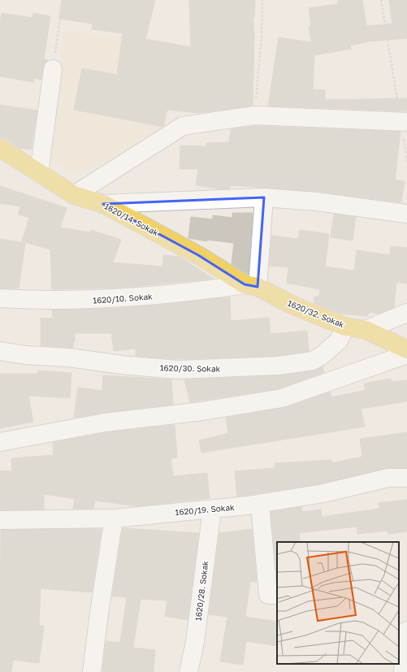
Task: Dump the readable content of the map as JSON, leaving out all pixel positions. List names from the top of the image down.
{
  "streets": {
    "main road": ["1620/14. Sokak", "1620/32. Sokak"],
    "street": [
      "1620/10. Sokak",
      "1620/30. Sokak",
      "1620/19. Sokak",
      "1620/28. Sokak"
    ]
  },
  "crossings": [
    ["1620/14. Sokak", "1620/10. Sokak"],
    ["1620/14. Sokak", "1620/32. Sokak"],
    ["1620/10. Sokak", "1620/32. Sokak"],
    ["1620/32. Sokak", "1620/30. Sokak"],
    ["1620/19. Sokak", "1620/28. Sokak"]
  ]
}
